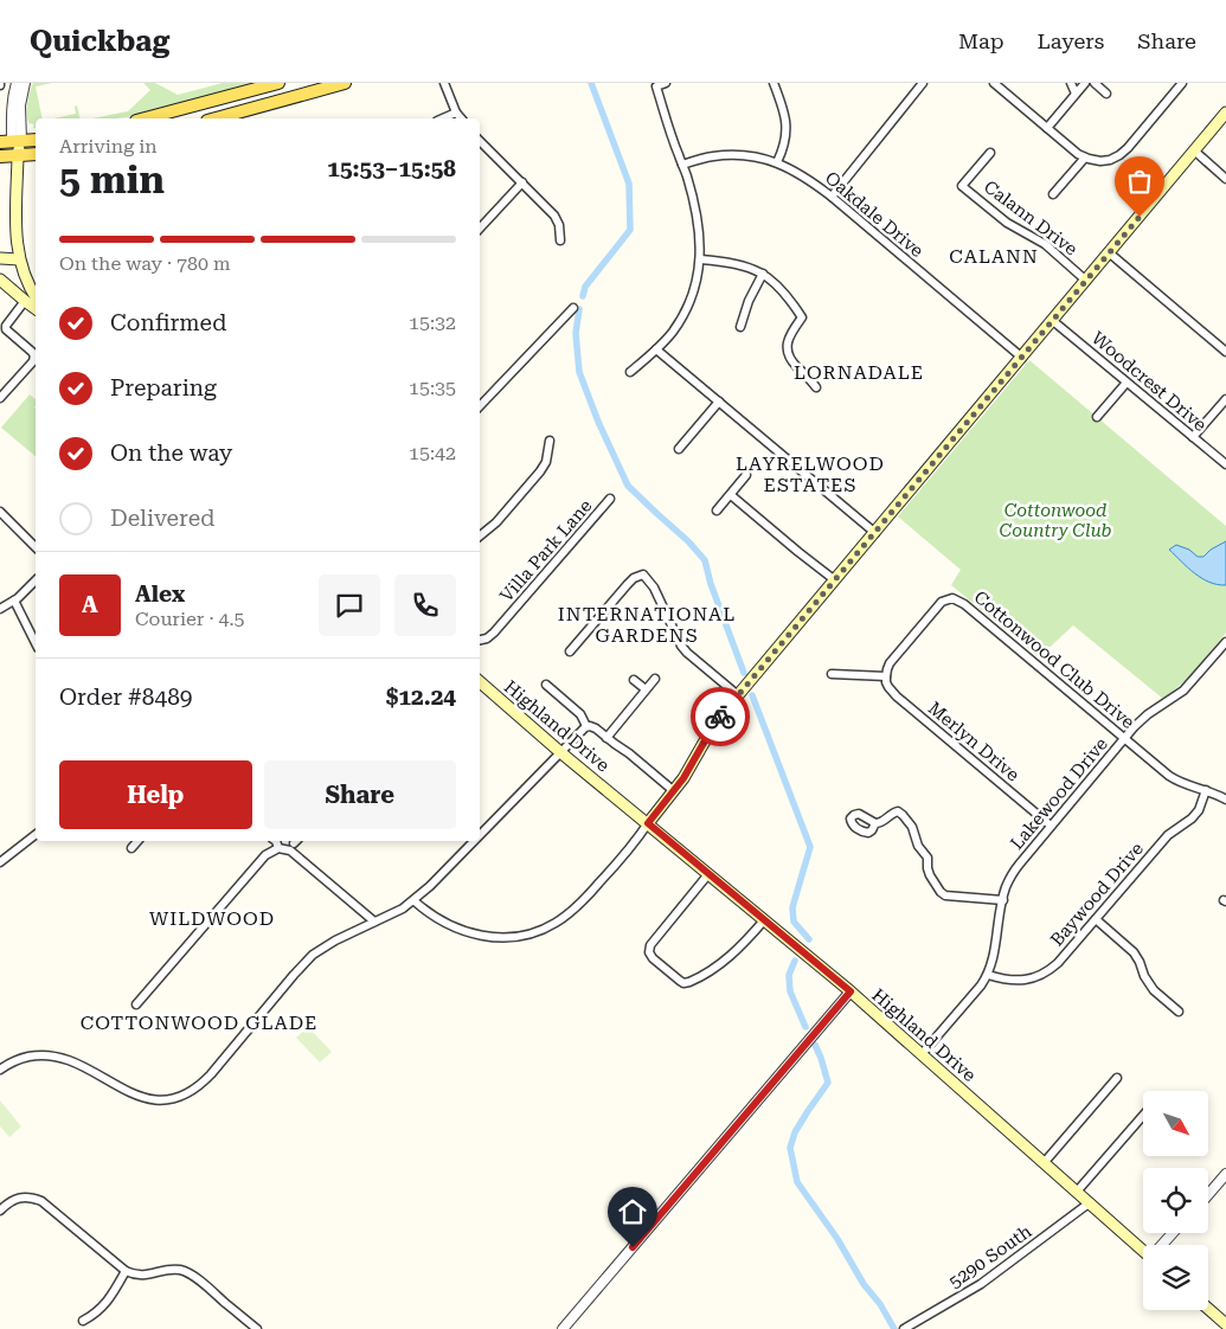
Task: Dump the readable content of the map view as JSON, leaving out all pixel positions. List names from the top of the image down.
{
  "streets": {
    "main road": ["Highland Drive"],
    "street": [
      "Oakdale Drive",
      "Calann Drive",
      "Woodcrest Drive",
      "Villa Park Lane",
      "Cottonwood Club Drive",
      "Merlyn Drive",
      "Lakewood Drive",
      "Baywood Drive",
      "5290 South"
    ]
  },
  "crossings": [
    ["Cottonwood Club Drive", "Merlyn Drive"],
    ["Cottonwood Club Drive", "Lakewood Drive"],
    ["Cottonwood Club Drive", "Baywood Drive"],
    ["Highland Drive", "Lakewood Drive"],
    ["Highland Drive", "5290 South"],
    ["Merlyn Drive", "Lakewood Drive"],
    ["Lakewood Drive", "Baywood Drive"]
  ],
  "districts": [
    "CALANN",
    "LORNADALE",
    "LAYRELWOOD ESTATES",
    "INTERNATIONAL GARDENS",
    "WILDWOOD",
    "COTTONWOOD GLADE"
  ],
  "parks": ["Cottonwood Country Club"],
  "north": "bottom right",
  "page": {
    "header": "Quickbag",
    "nav": ["Map", "Layers", "Share"],
    "heading": ["5 min", "Arriving in", "15:53–15:58"],
    "panel": [
      "Alex",
      "Courier · 4.5",
      "Order #8489",
      "$12.24"
    ],
    "bar": "On the way · 780 m",
    "list": [
      ["Confirmed", "15:32"],
      ["Preparing", "15:35"],
      ["On the way", "15:42"],
      "Delivered"
    ],
    "round": "A",
    "buttons": ["Help", "Share"]
  }
}
